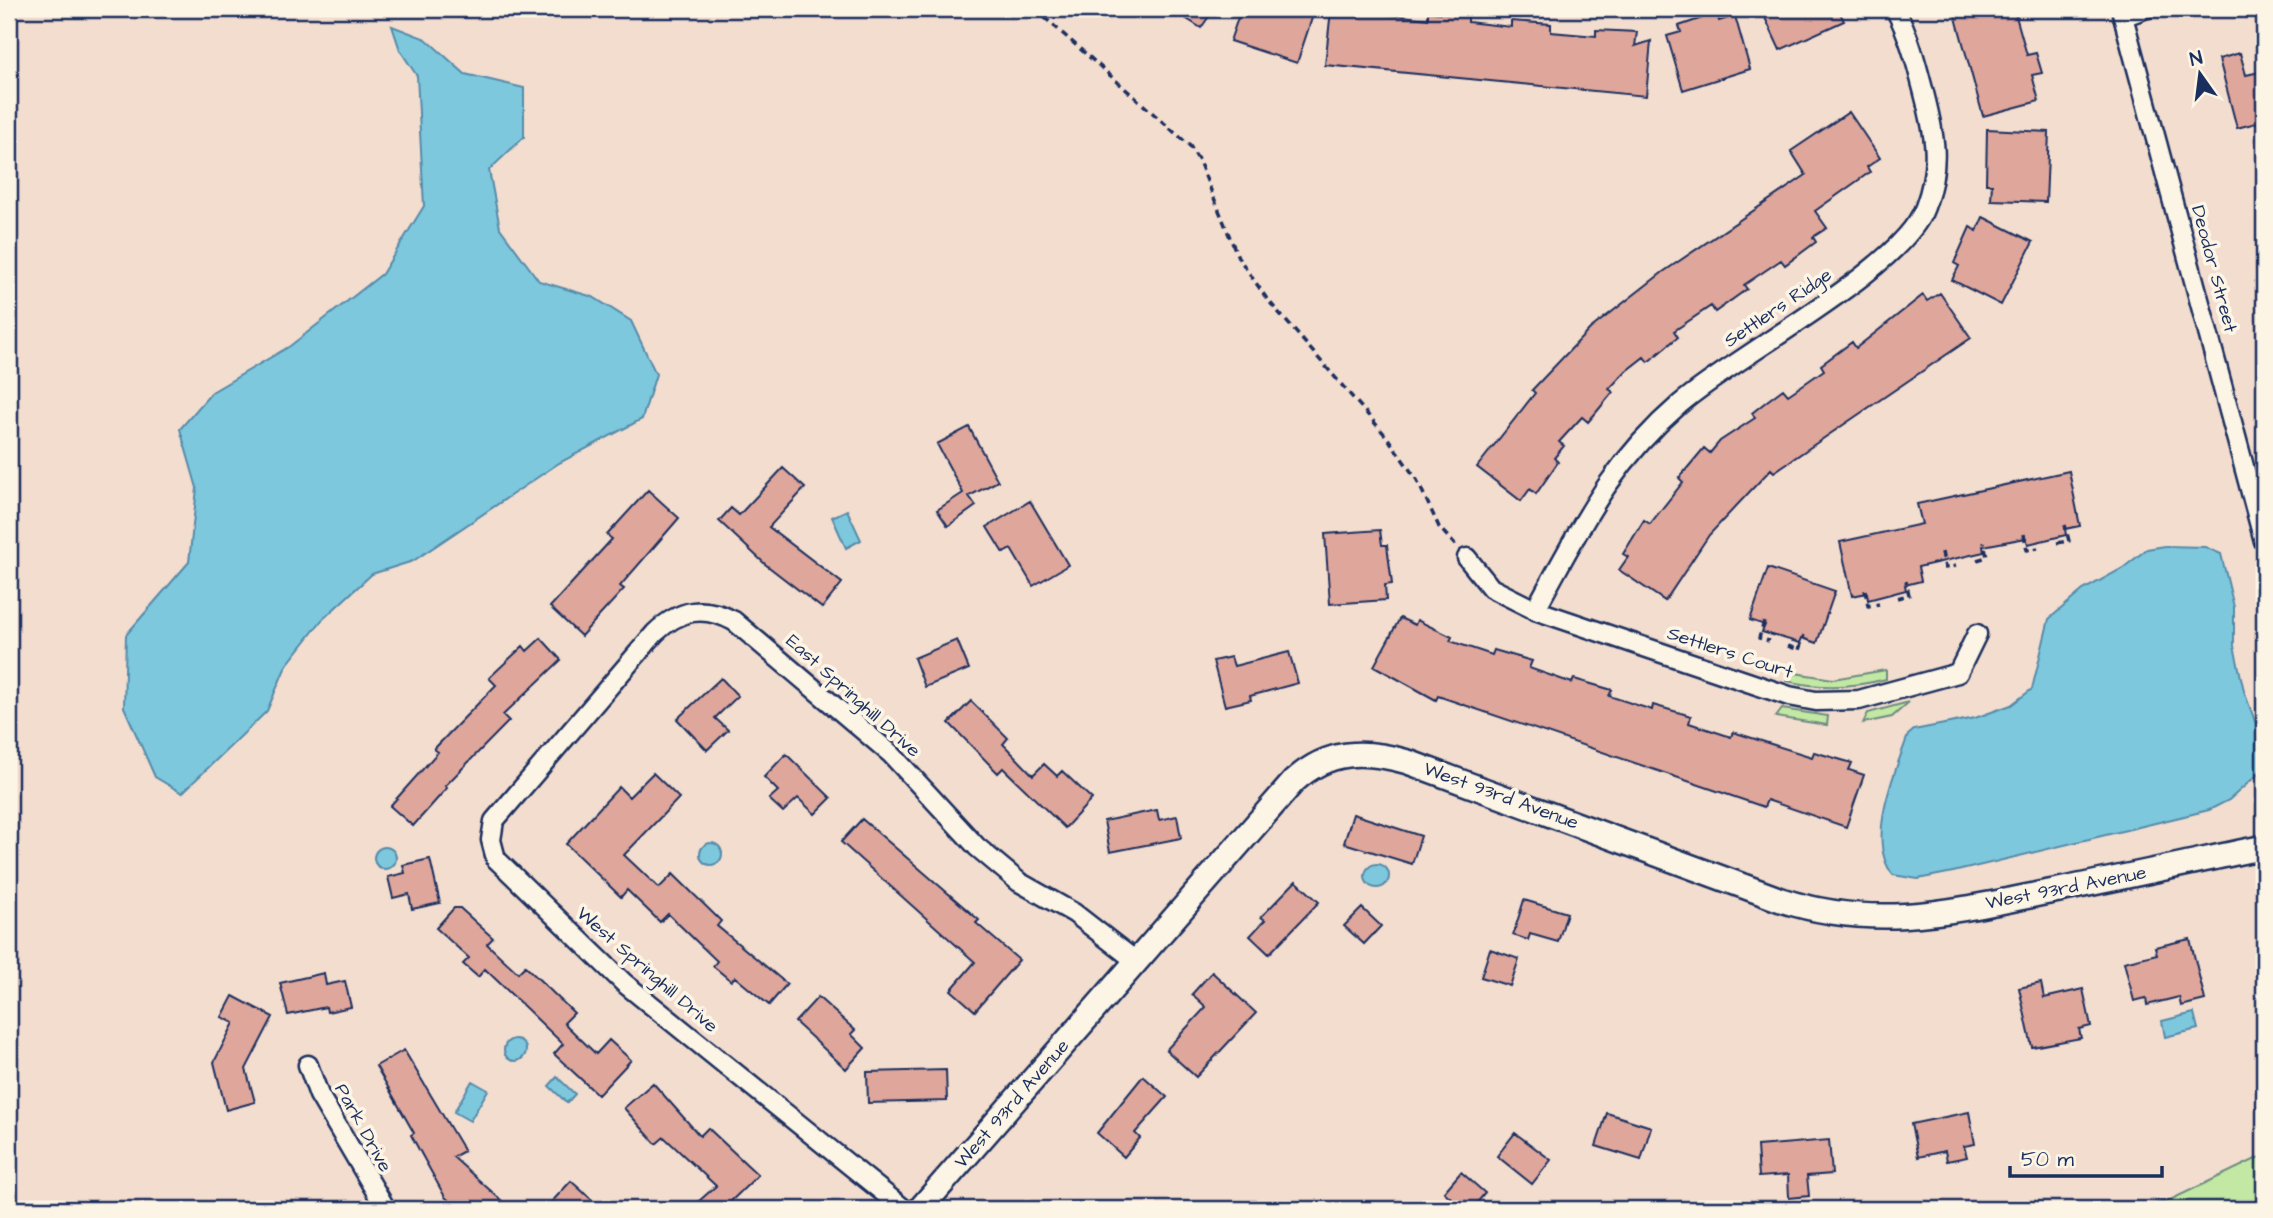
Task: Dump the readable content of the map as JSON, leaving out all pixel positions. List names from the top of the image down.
{
  "streets": {
    "street": [
      "Deodor Street",
      "Settlers Ridge",
      "Settlers Court",
      "East Springhill Drive",
      "West 93rd Avenue",
      "West Springhill Drive",
      "Park Drive"
    ]
  },
  "crossings": [
    ["Settlers Ridge", "Settlers Court"],
    ["East Springhill Drive", "West 93rd Avenue"],
    ["East Springhill Drive", "West Springhill Drive"]
  ],
  "scale_bar": "50 m",
  "north": "top"
}
